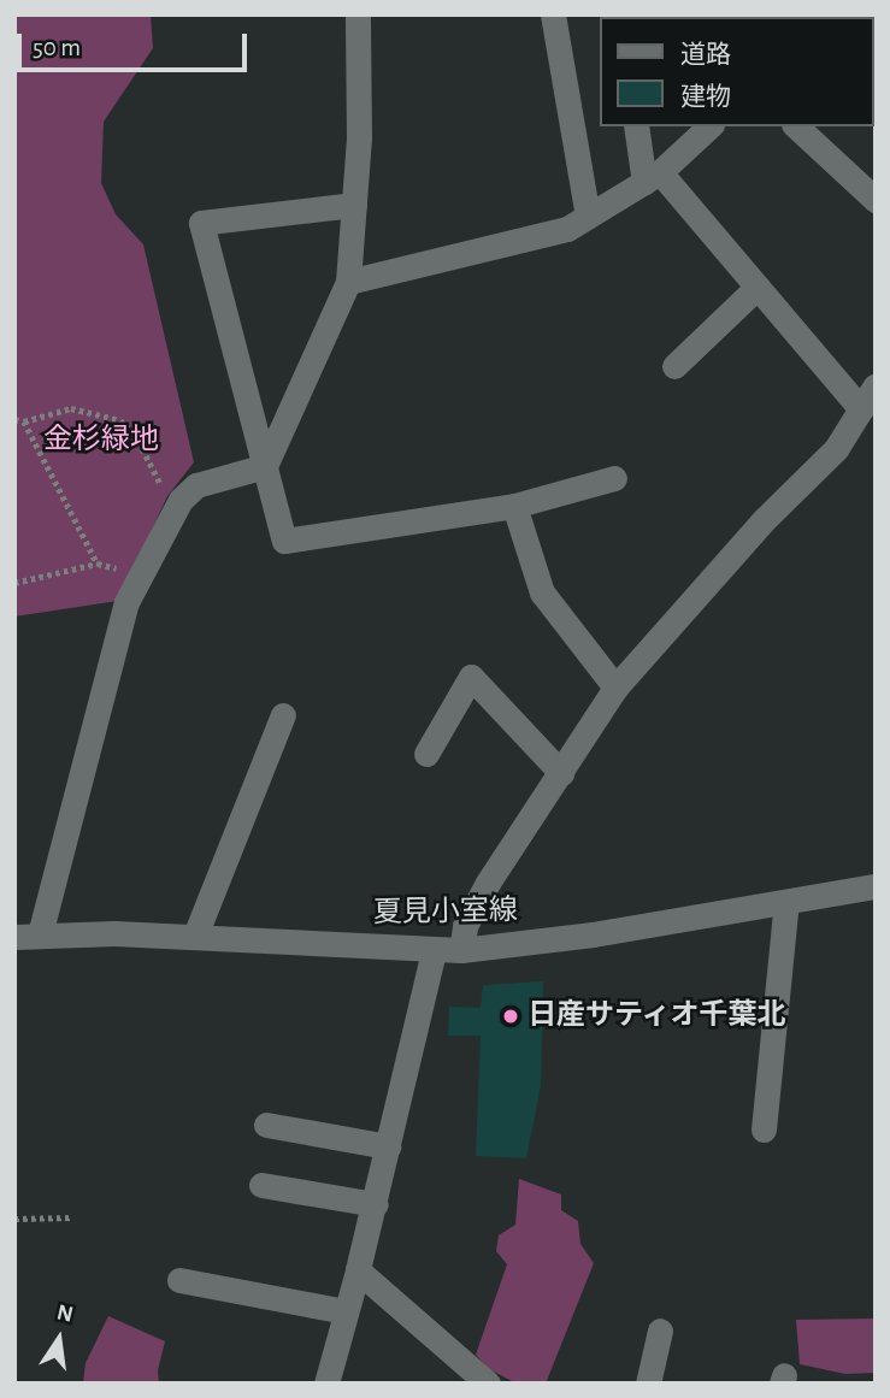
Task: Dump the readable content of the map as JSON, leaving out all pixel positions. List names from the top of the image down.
{
  "streets": {
    "street": ["夏見小室線"]
  },
  "parks": ["金杉緑地"],
  "places": ["日産サティオ千葉北"],
  "legend": ["道路", "建物"],
  "scale_bar": "50 m",
  "north": "top"
}
